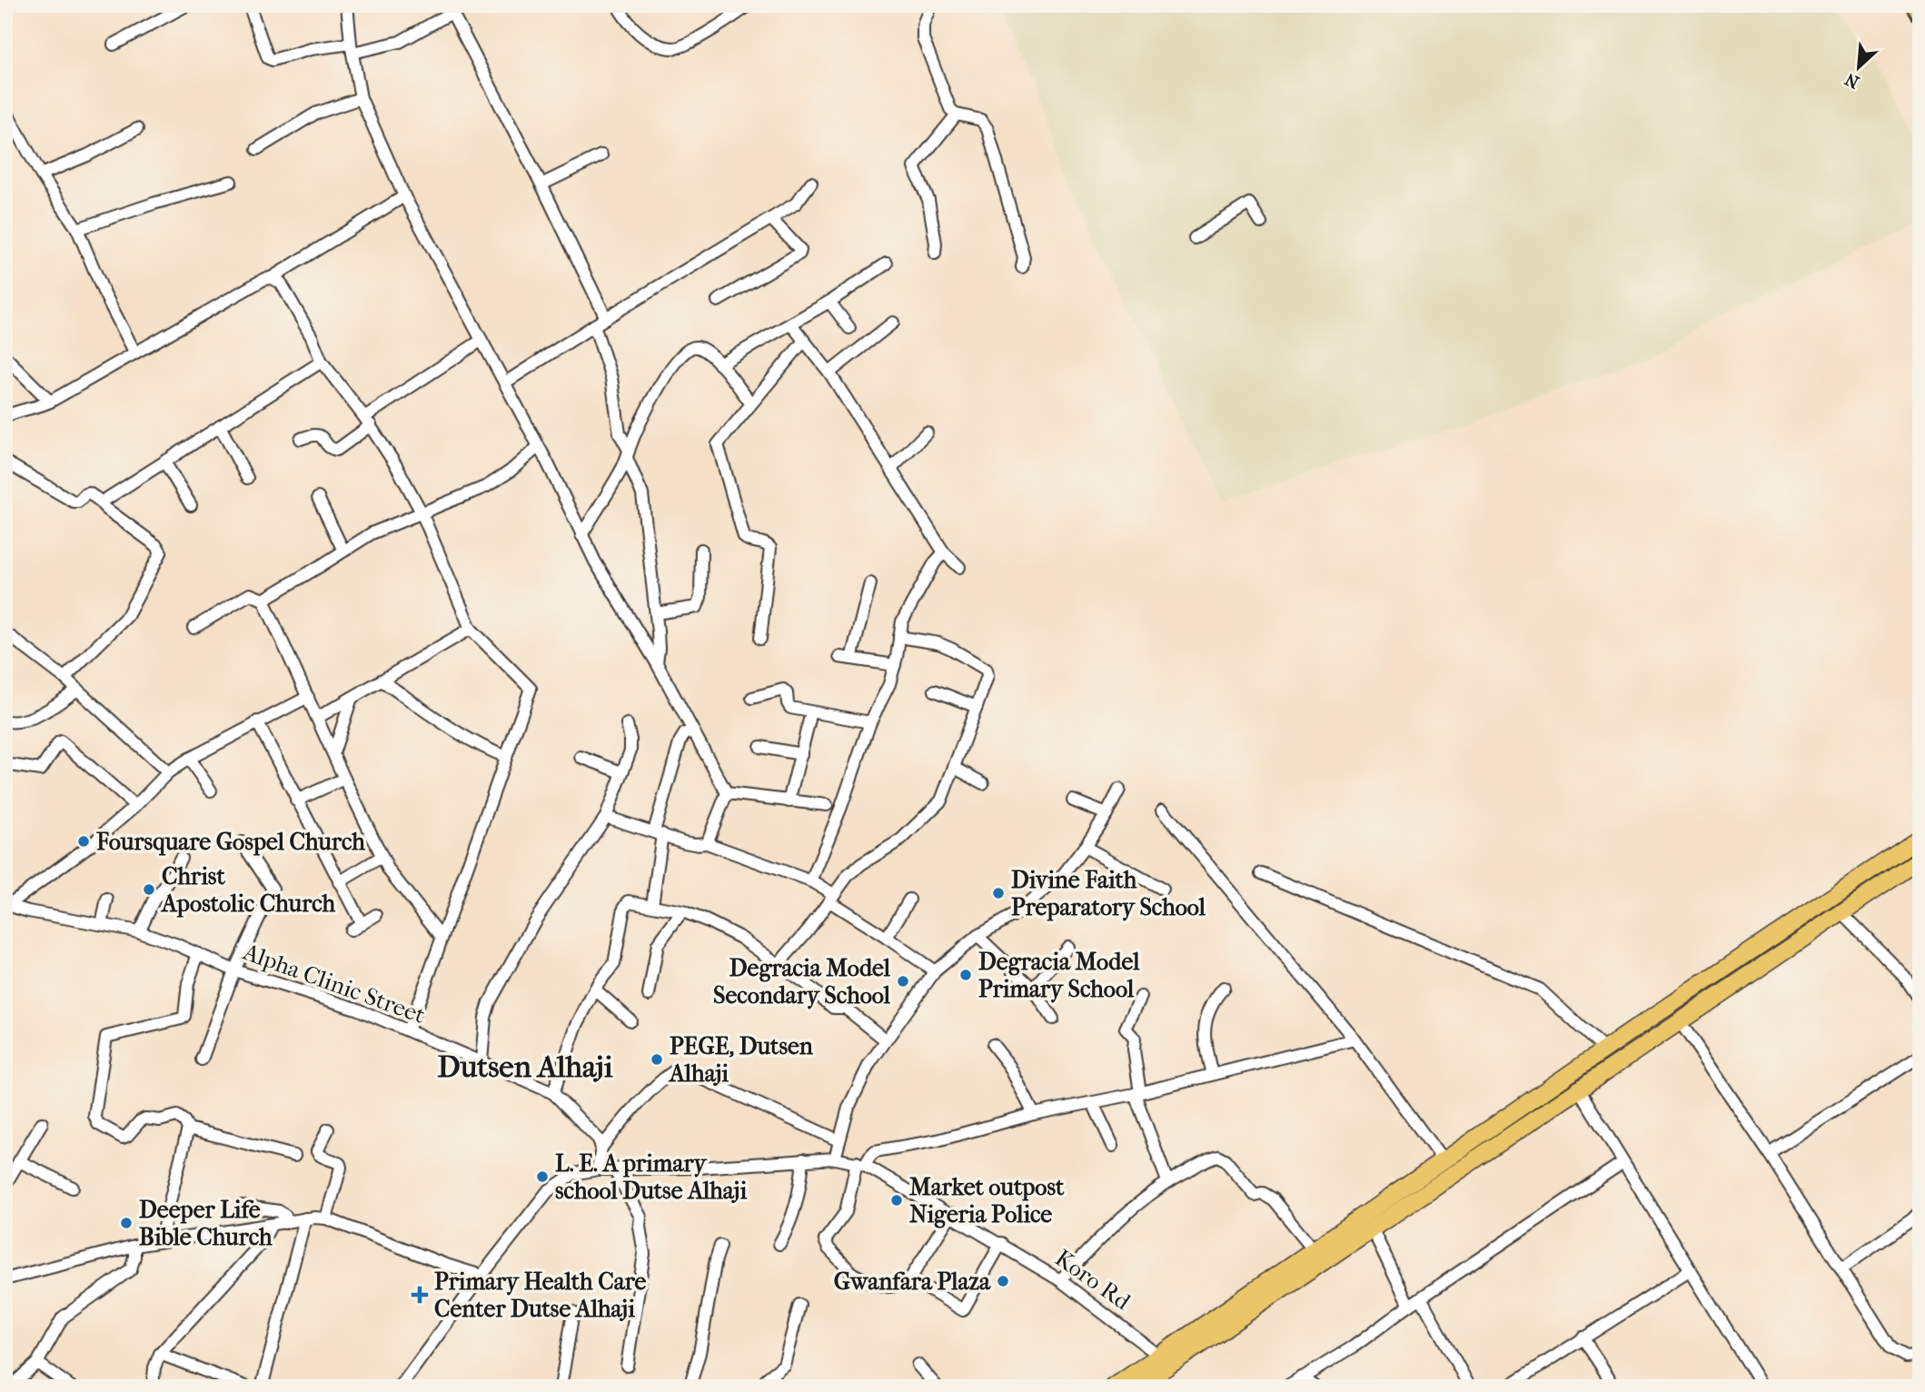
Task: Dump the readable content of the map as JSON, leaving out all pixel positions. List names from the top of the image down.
{
  "streets": {
    "street": ["Alpha Clinic Street", "Koro Rd"]
  },
  "districts": ["Dutsen Alhaji"],
  "places": {
    "other": [
      "Foursquare Gospel Church",
      "Christ Apostolic Church",
      "Divine Faith Preparatory School",
      "Degracia Model Primary School",
      "Degracia Model Secondary School",
      "PEGE, Dutsen Alhaji",
      "L. E. A primary school Dutse Alhaji",
      "Market outpost Nigeria Police",
      "Deeper Life Bible Church",
      "Gwanfara Plaza"
    ],
    "health": ["Primary Health Care Center Dutse Alhaji"]
  },
  "north": "bottom left"
}
